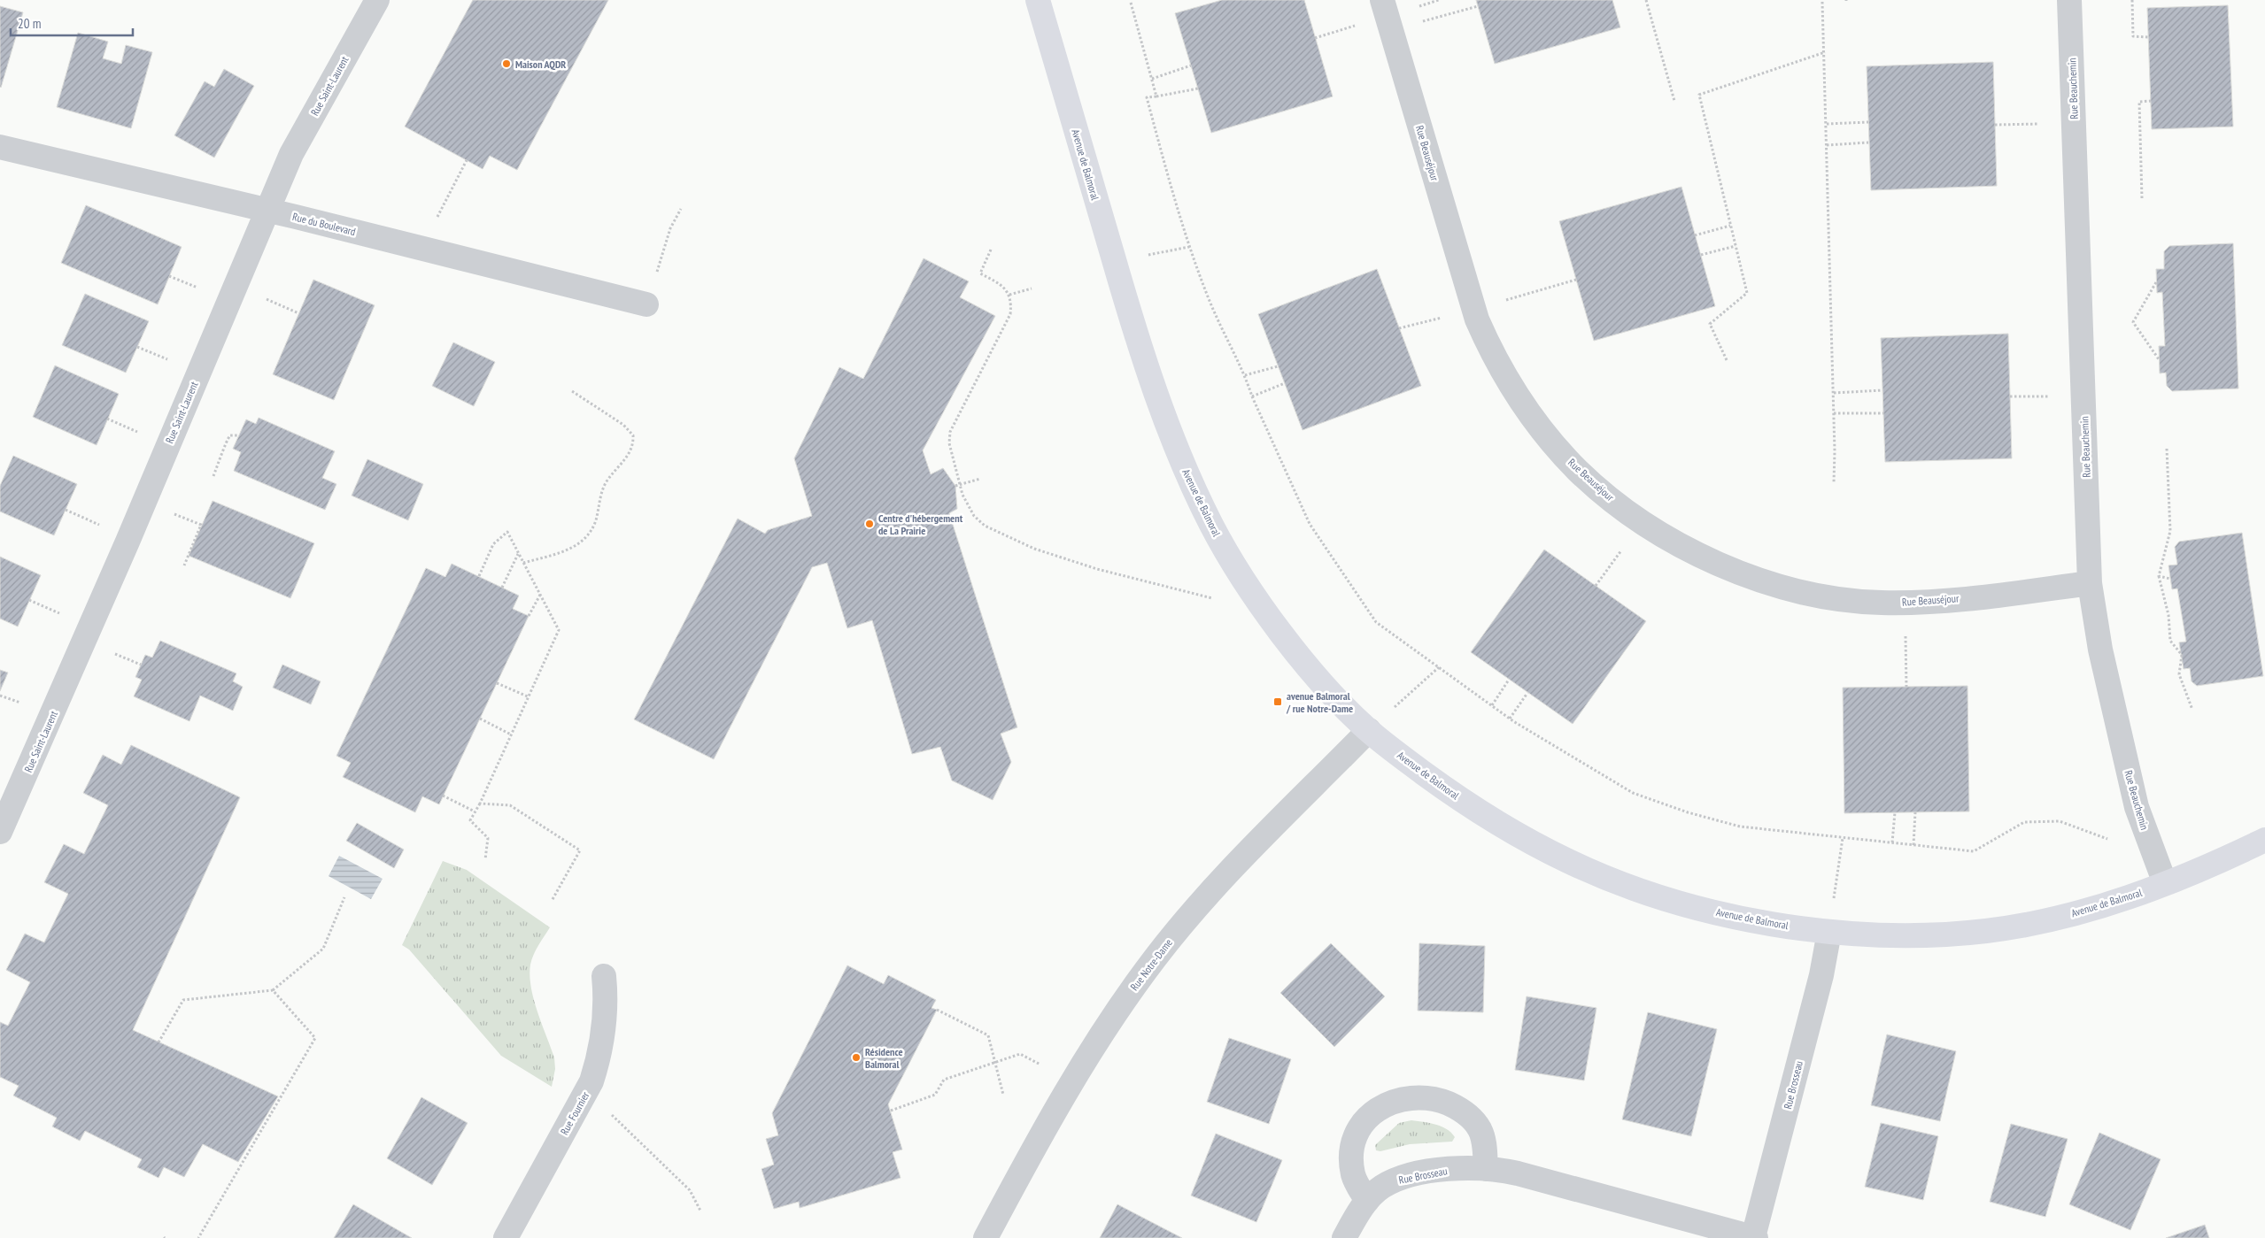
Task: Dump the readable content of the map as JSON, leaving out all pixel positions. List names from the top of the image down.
{
  "streets": {
    "street": [
      "Rue Saint-Laurent",
      "Rue Beauchemin",
      "Rue Beauséjour",
      "Avenue de Balmoral",
      "Rue du Boulevard",
      "Rue Notre-Dame",
      "Rue Brosseau",
      "Rue Fournier"
    ]
  },
  "crossings": [
    ["Rue Saint-Laurent", "Rue du Boulevard"],
    ["Rue Beauchemin", "Rue Beauséjour"],
    ["Rue Beauchemin", "Avenue de Balmoral"],
    ["Avenue de Balmoral", "Rue Notre-Dame"],
    ["Avenue de Balmoral", "Rue Brosseau"]
  ],
  "places": {
    "other": ["Maison AQDR", "Centre d'hébergement de La Prairie", "Résidence Balmoral"],
    "transit": ["avenue Balmoral / rue Notre-Dame"]
  },
  "scale_bar": "20 m"
}
